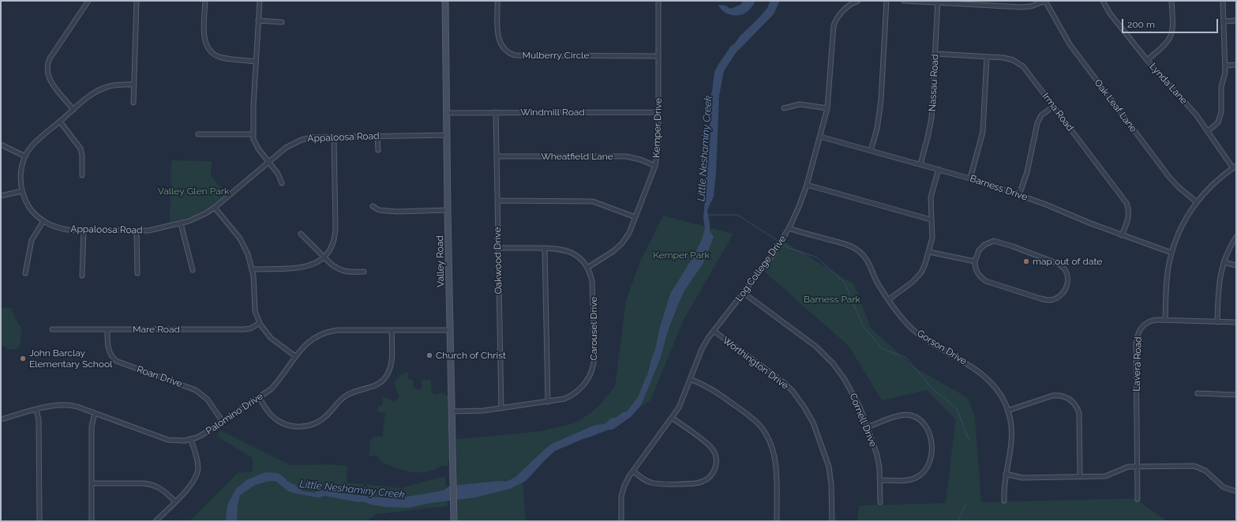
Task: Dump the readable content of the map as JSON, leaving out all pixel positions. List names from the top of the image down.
{
  "streets": {
    "street": [
      "Mulberry Circle",
      "Nassau Road",
      "Lynda Lane",
      "Oak Leaf Lane",
      "Windmill Road",
      "Irma Road",
      "Kemper Drive",
      "Appaloosa Road",
      "Wheatfield Lane",
      "Barness Drive",
      "Oakwood Drive",
      "Valley Road",
      "Log College Drive",
      "Carousel Drive",
      "Mare Road",
      "Gorson Drive",
      "Worthington Drive",
      "Lavera Road",
      "Roan Drive",
      "Palomino Drive",
      "Cornell Drive"
    ]
  },
  "crossings": [
    ["Mulberry Circle", "Kemper Drive"],
    ["Nassau Road", "Irma Road"],
    ["Nassau Road", "Barness Drive"],
    ["Windmill Road", "Kemper Drive"],
    ["Windmill Road", "Oakwood Drive"],
    ["Windmill Road", "Valley Road"],
    ["Irma Road", "Barness Drive"],
    ["Kemper Drive", "Wheatfield Lane"],
    ["Kemper Drive", "Carousel Drive"],
    ["Appaloosa Road", "Valley Road"],
    ["Wheatfield Lane", "Oakwood Drive"],
    ["Barness Drive", "Log College Drive"],
    ["Oakwood Drive", "Carousel Drive"],
    ["Valley Road", "Carousel Drive"],
    ["Valley Road", "Palomino Drive"],
    ["Log College Drive", "Gorson Drive"],
    ["Log College Drive", "Worthington Drive"],
    ["Log College Drive", "Cornell Drive"],
    ["Mare Road", "Roan Drive"],
    ["Roan Drive", "Palomino Drive"]
  ],
  "water": ["Little Neshaminy Creek"],
  "parks": ["Valley Glen Park", "Kemper Park", "Barness Park"],
  "places": ["map out of date", "Church of Christ", "John Barclay Elementary School"],
  "scale_bar": "200 m"
}
